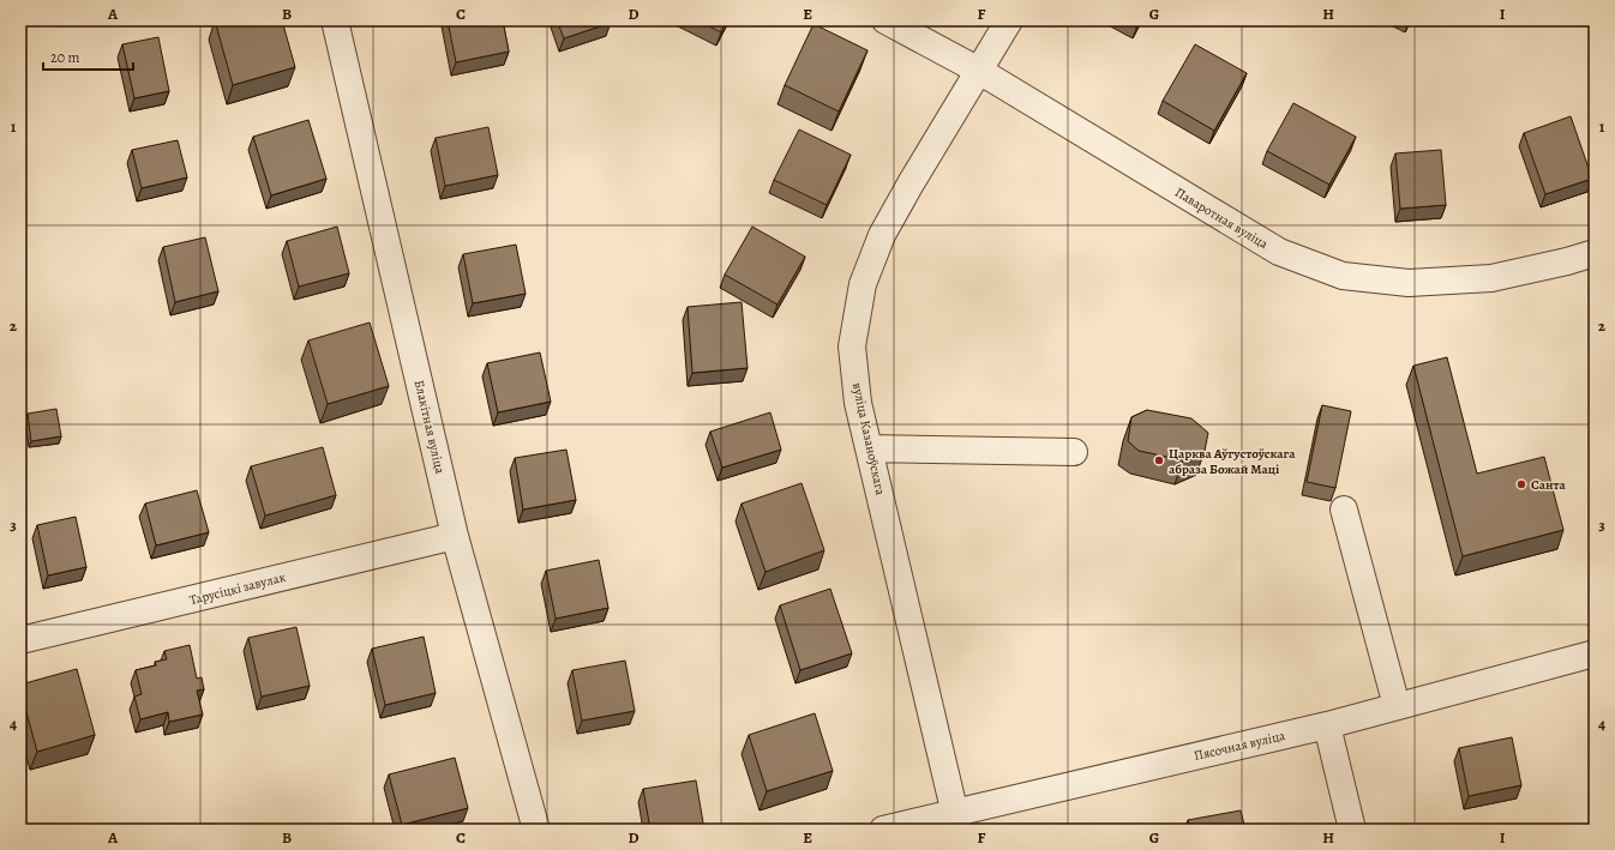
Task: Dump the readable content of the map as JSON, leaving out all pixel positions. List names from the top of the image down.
{
  "streets": {
    "street": [
      "Паваротная вуліца",
      "Блакітная вуліца",
      "вуліца Казаноўскага",
      "Тарусіцкі завулак",
      "Пясочная вуліца"
    ]
  },
  "crossings": [
    ["Паваротная вуліца", "вуліца Казаноўскага"],
    ["Блакітная вуліца", "Тарусіцкі завулак"],
    ["вуліца Казаноўскага", "Пясочная вуліца"]
  ],
  "places": ["Царква Аўгустоўскага абраза Божай Маці", "Санта"],
  "scale_bar": "20 m",
  "grid": {
    "columns": [
      "A",
      "B",
      "C",
      "D",
      "E",
      "F",
      "G",
      "H",
      "I"
    ],
    "rows": [
      "1",
      "2",
      "3",
      "4"
    ]
  }
}
